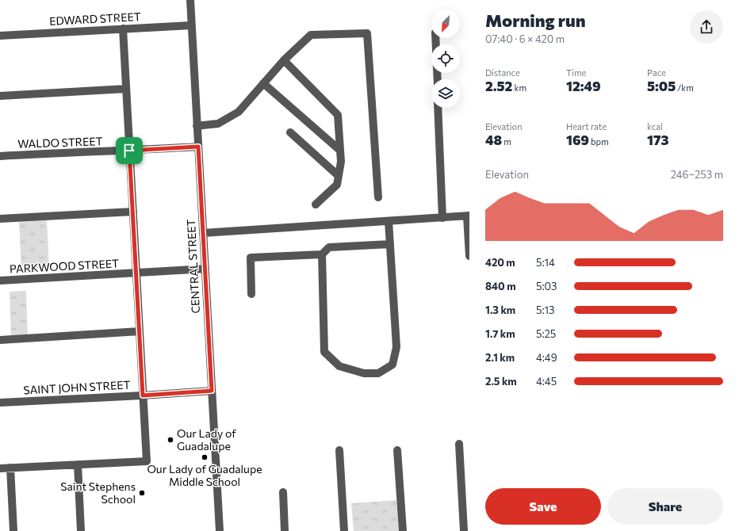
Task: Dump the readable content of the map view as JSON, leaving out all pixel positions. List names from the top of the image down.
{
  "streets": {
    "street": [
      "EDWARD STREET",
      "WALDO STREET",
      "PARKWOOD STREET",
      "CENTRAL STREET",
      "SAINT JOHN STREET"
    ]
  },
  "crossings": [
    ["EDWARD STREET", "CENTRAL STREET"],
    ["WALDO STREET", "CENTRAL STREET"],
    ["PARKWOOD STREET", "CENTRAL STREET"],
    ["CENTRAL STREET", "SAINT JOHN STREET"]
  ],
  "places": ["Our Lady of Guadalupe", "Our Lady of Guadalupe Middle School", "Saint Stephens School"],
  "north": "bottom left",
  "page": {
    "heading": ["Morning run", "07:40 · 6 × 420 m"],
    "stats": [
      ["Distance", "2.52 km"],
      ["Time", "12:49"],
      ["Pace", "5:05 /km"],
      ["Elevation", "48 m"],
      ["Heart rate", "169 bpm"],
      ["kcal", "173"]
    ],
    "chart": ["Elevation", "246–253 m"],
    "list": [
      {
        "name": "420 m",
        "note": "5:14"
      },
      {
        "name": "840 m",
        "note": "5:03"
      },
      {
        "name": "1.3 km",
        "note": "5:13"
      },
      {
        "name": "1.7 km",
        "note": "5:25"
      },
      {
        "name": "2.1 km",
        "note": "4:49"
      },
      {
        "name": "2.5 km",
        "note": "4:45"
      }
    ],
    "buttons": ["Save", "Share"]
  }
}
